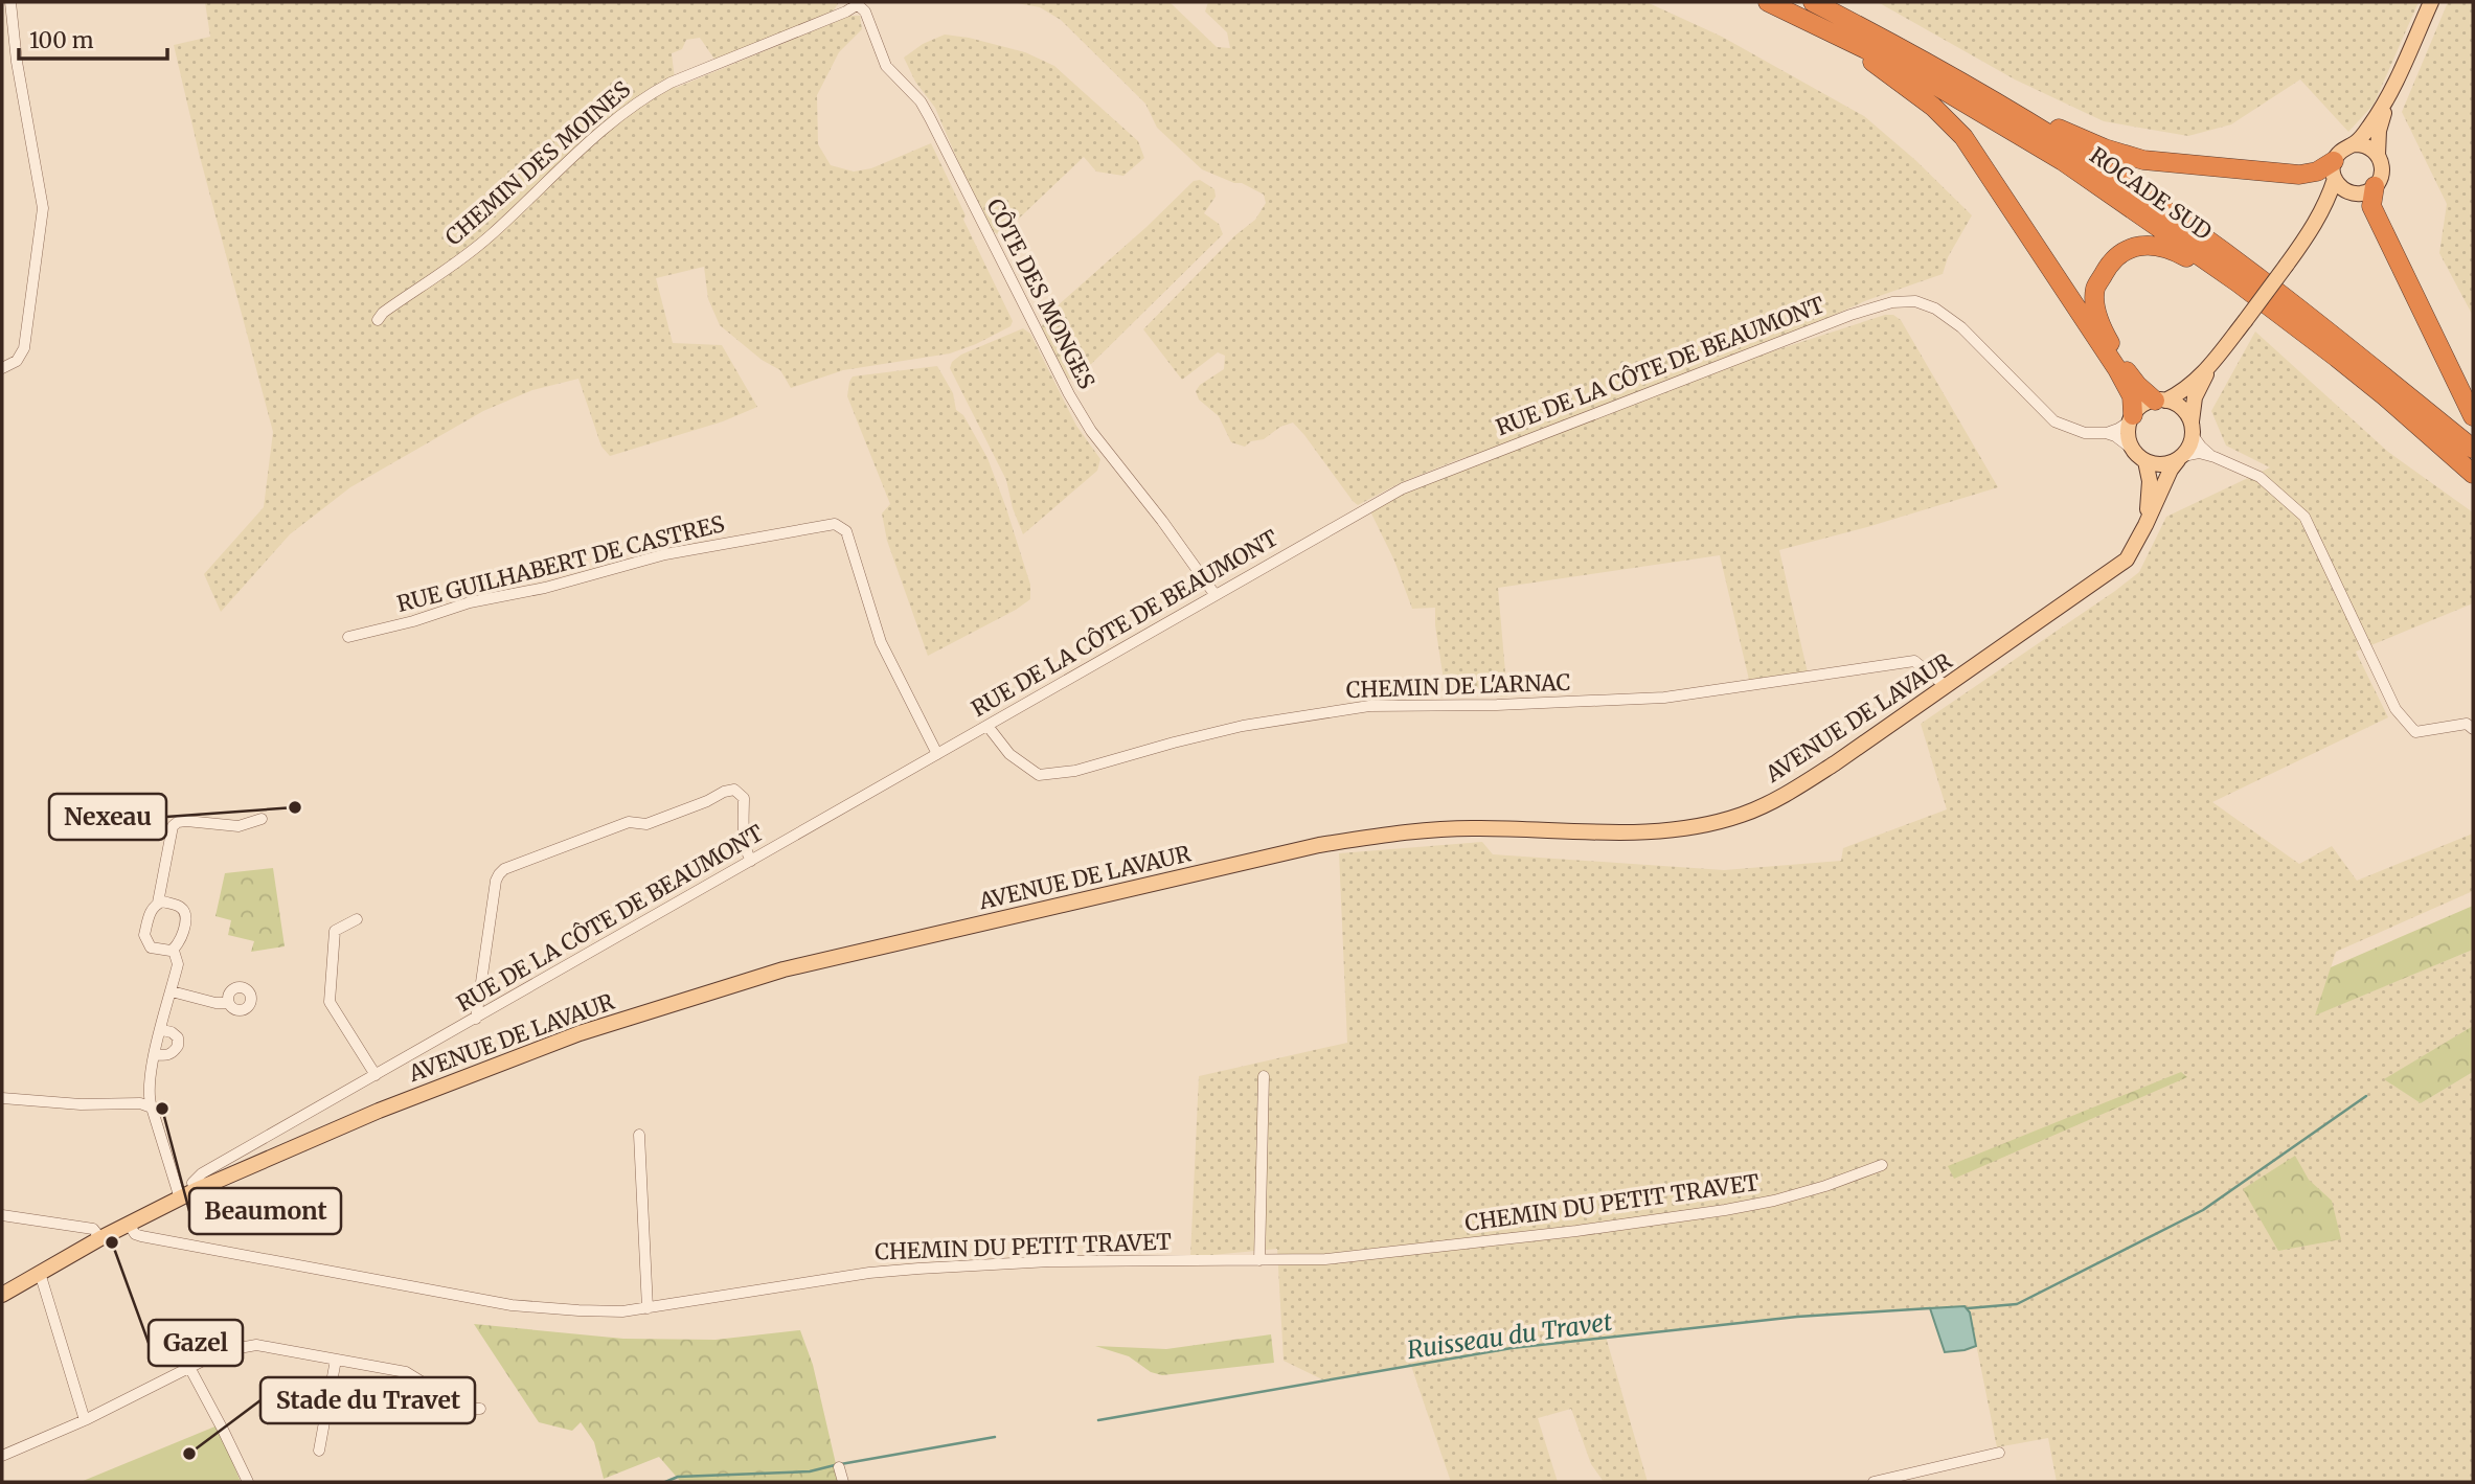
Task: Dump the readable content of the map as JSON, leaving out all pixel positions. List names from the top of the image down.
{
  "streets": {
    "highway": ["ROCADE SUD"],
    "main road": ["AVENUE DE LAVAUR"],
    "street": [
      "CHEMIN DES MOINES",
      "CÔTE DES MONGES",
      "RUE DE LA CÔTE DE BEAUMONT",
      "RUE GUILHABERT DE CASTRES",
      "CHEMIN DE L'ARNAC",
      "CHEMIN DU PETIT TRAVET"
    ]
  },
  "crossings": [
    ["CHEMIN DES MOINES", "CÔTE DES MONGES"],
    ["CÔTE DES MONGES", "RUE DE LA CÔTE DE BEAUMONT"],
    ["RUE DE LA CÔTE DE BEAUMONT", "RUE GUILHABERT DE CASTRES"],
    ["RUE DE LA CÔTE DE BEAUMONT", "CHEMIN DE L'ARNAC"],
    ["RUE DE LA CÔTE DE BEAUMONT", "AVENUE DE LAVAUR"],
    ["CHEMIN DE L'ARNAC", "AVENUE DE LAVAUR"],
    ["AVENUE DE LAVAUR", "CHEMIN DU PETIT TRAVET"]
  ],
  "water": ["Ruisseau du Travet"],
  "places": [
    "Nexeau",
    "Beaumont",
    "Gazel",
    "Stade du Travet"
  ],
  "scale_bar": "100 m"
}
